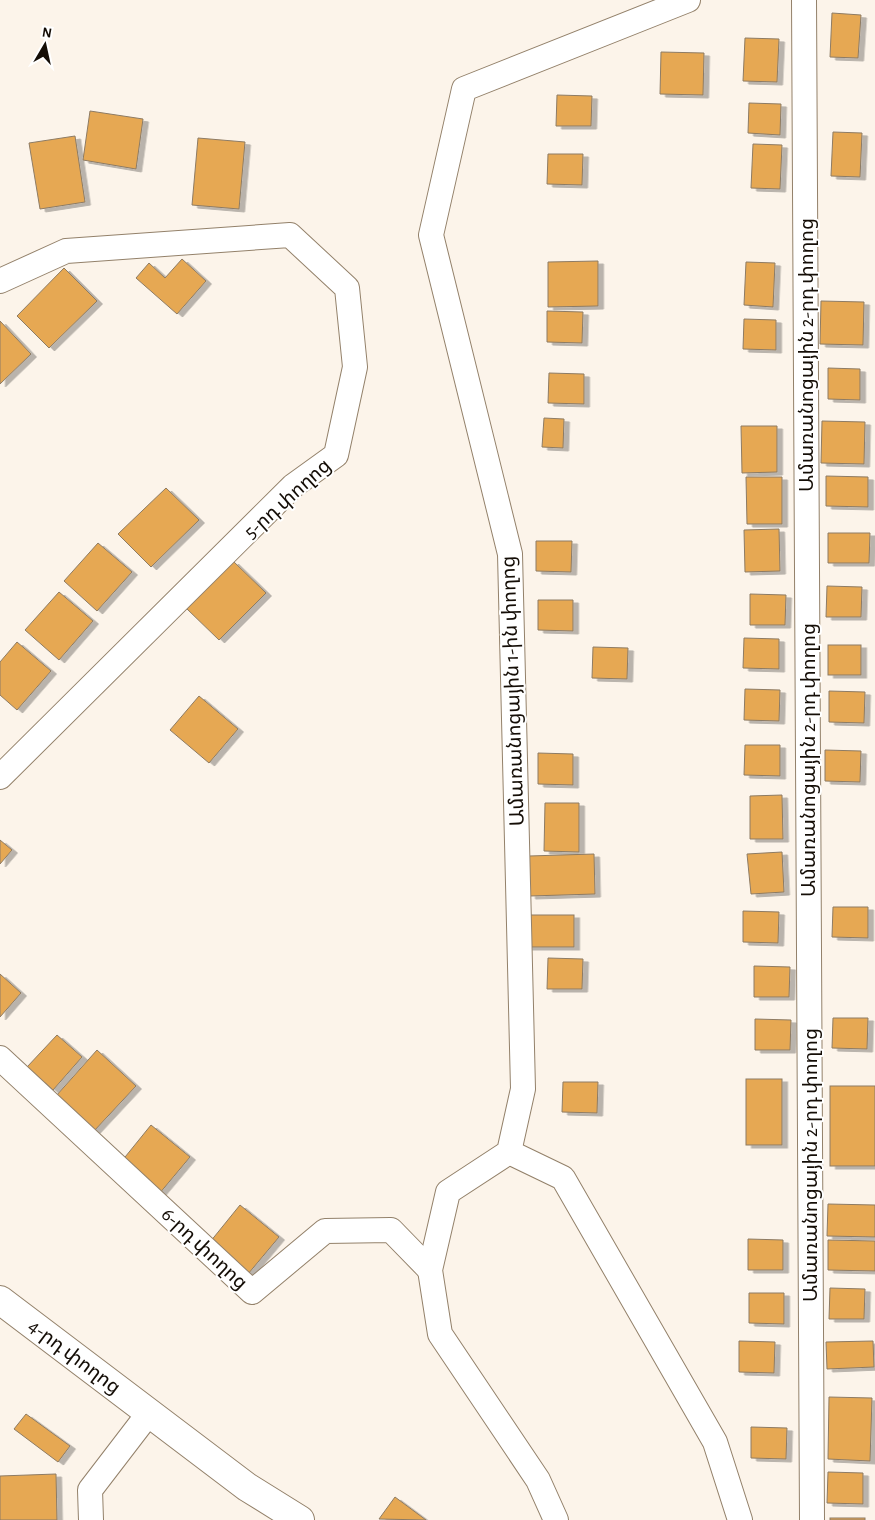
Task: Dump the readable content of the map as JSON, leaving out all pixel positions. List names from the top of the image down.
{
  "streets": {
    "main road": ["4-րդ փողոց"],
    "street": [
      "Ամառանոցային 2-րդ փողոց",
      "5-րդ փողոց",
      "Ամառանոցային 1-ին փողոց",
      "6-րդ փողոց"
    ]
  },
  "north": "top"
}
